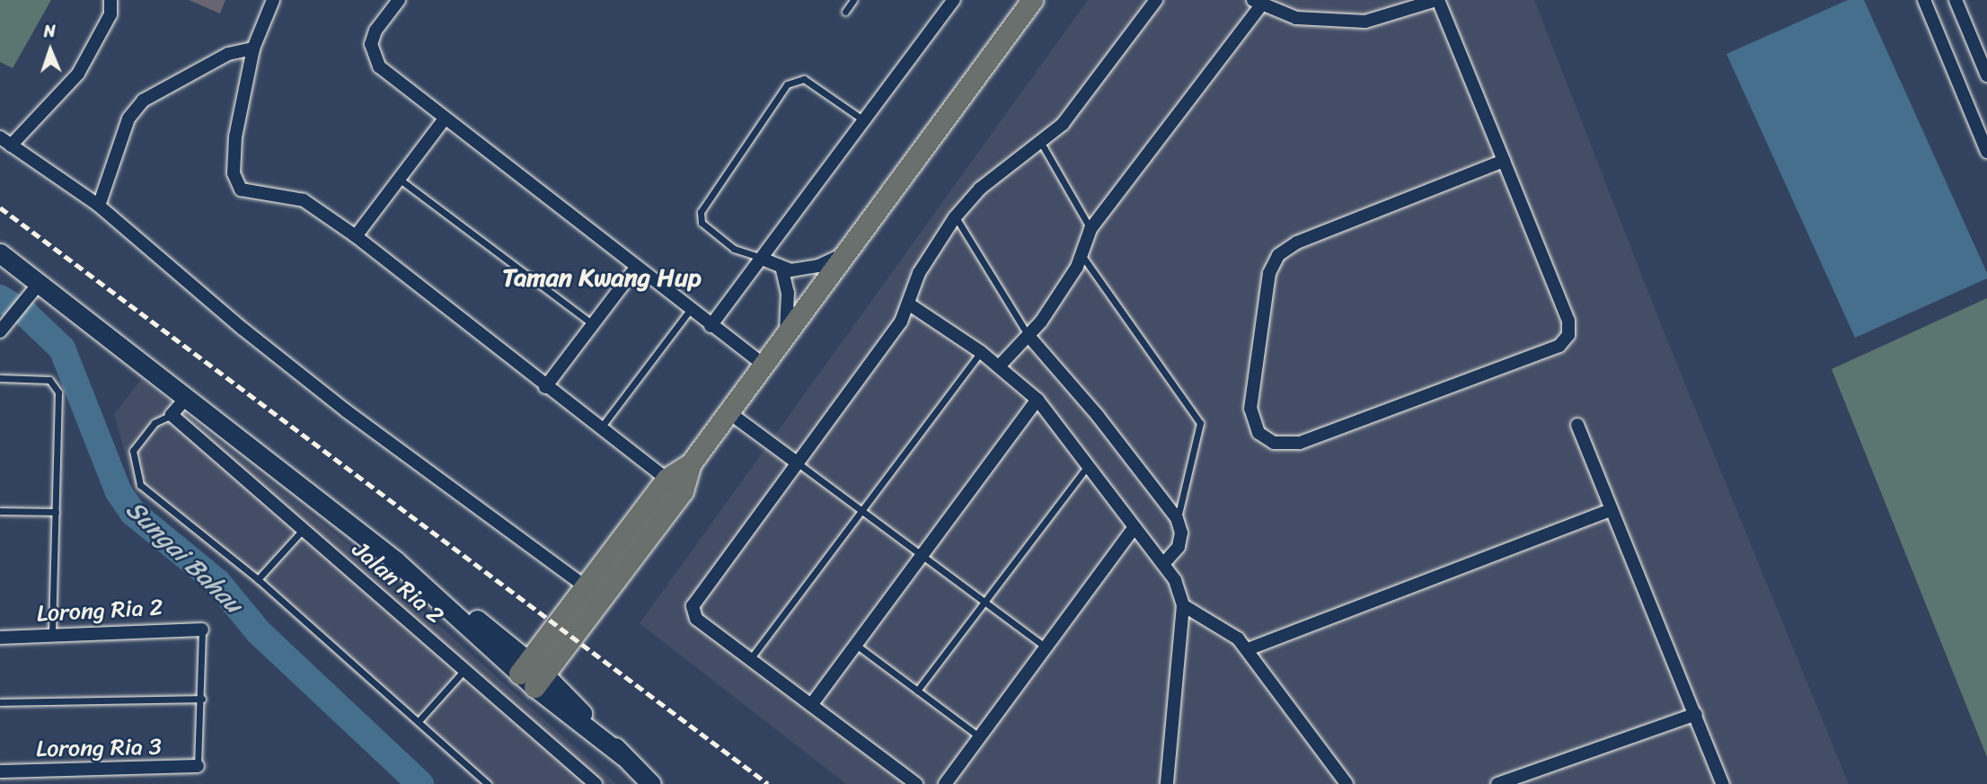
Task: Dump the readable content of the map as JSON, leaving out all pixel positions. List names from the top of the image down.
{
  "streets": {
    "street": ["Jalan Ria 2", "Lorong Ria 2", "Lorong Ria 3"]
  },
  "districts": ["Taman Kwang Hup"],
  "water": ["Sungai Bahau"],
  "north": "top"
}
